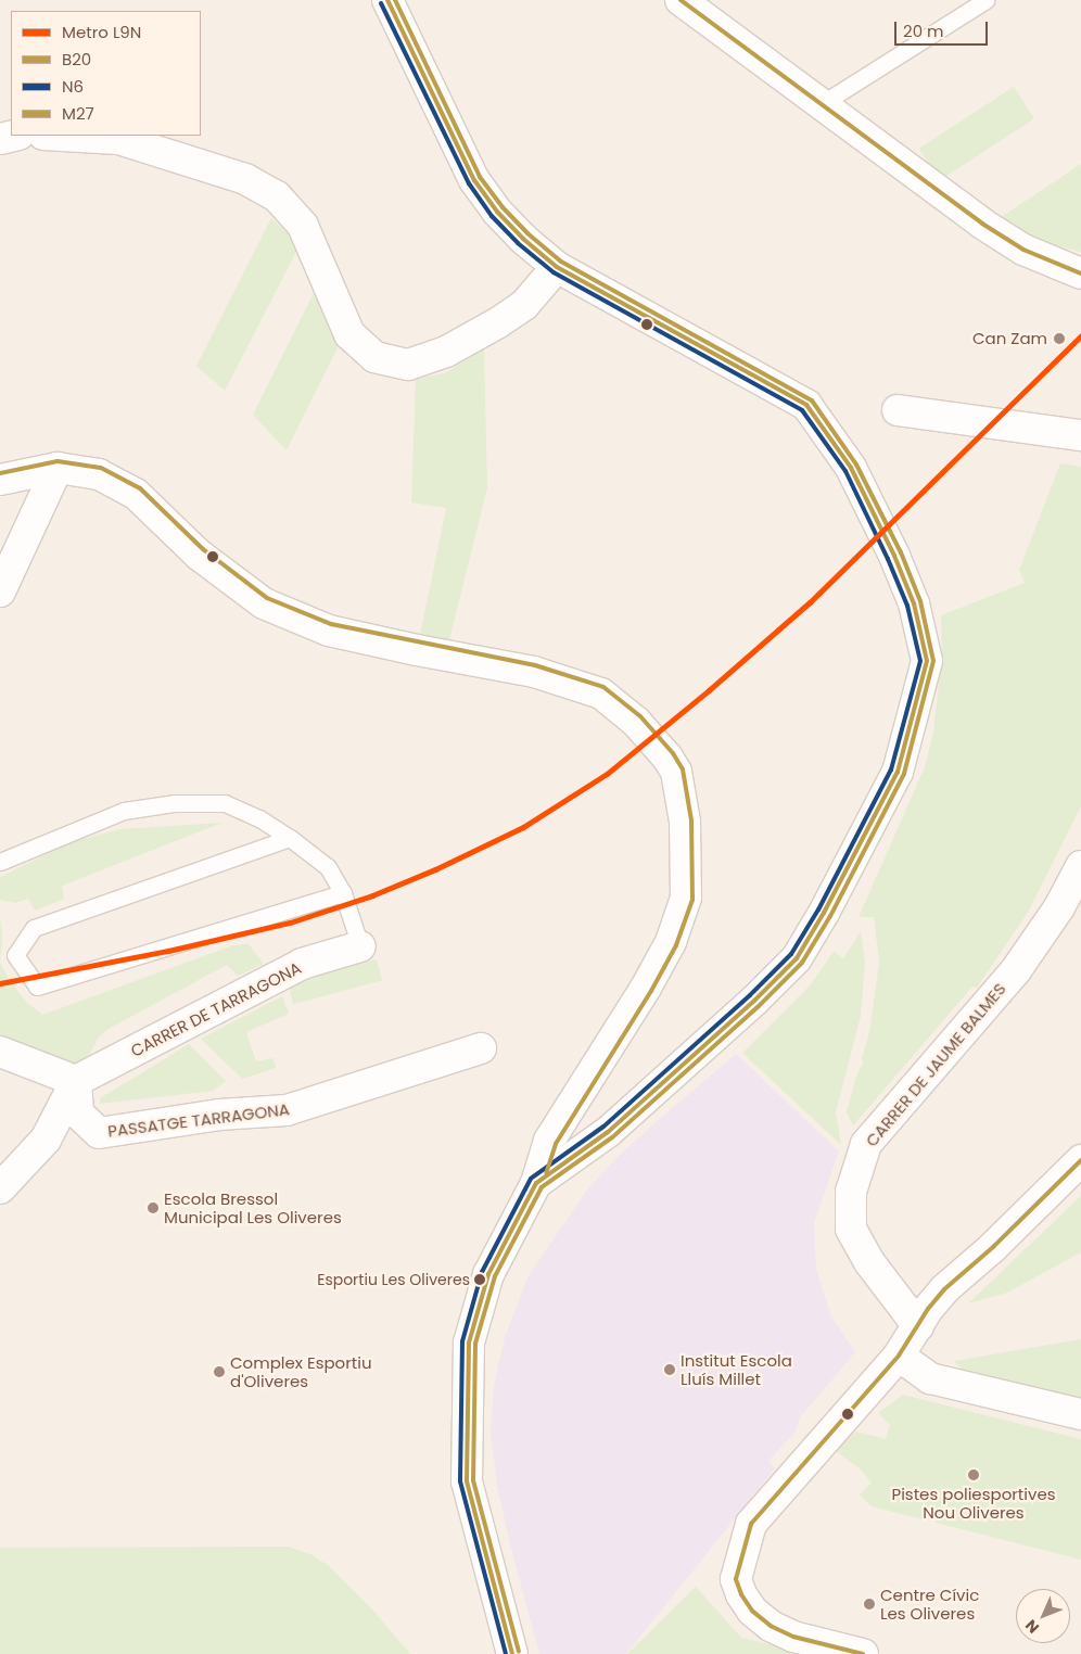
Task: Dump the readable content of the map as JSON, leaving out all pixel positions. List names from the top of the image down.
{
  "streets": {
    "street": ["CARRER DE TARRAGONA", "CARRER DE JAUME BALMES", "PASSATGE TARRAGONA"]
  },
  "crossings": [
    ["CARRER DE TARRAGONA", "PASSATGE TARRAGONA"]
  ],
  "places": [
    "Can Zam",
    "Escola Bressol Municipal Les Oliveres",
    "Esportiu Les Oliveres",
    "Institut Escola Lluís Millet",
    "Complex Esportiu d'Oliveres",
    "Pistes poliesportives Nou Oliveres",
    "Centre Cívic Les Oliveres"
  ],
  "lines": [
    "transit line B20",
    "transit line M27",
    "transit line N6",
    "metro line L9N"
  ],
  "legend": [
    "Metro L9N",
    "B20",
    "N6",
    "M27"
  ],
  "scale_bar": "20 m",
  "north": "bottom left"
}
